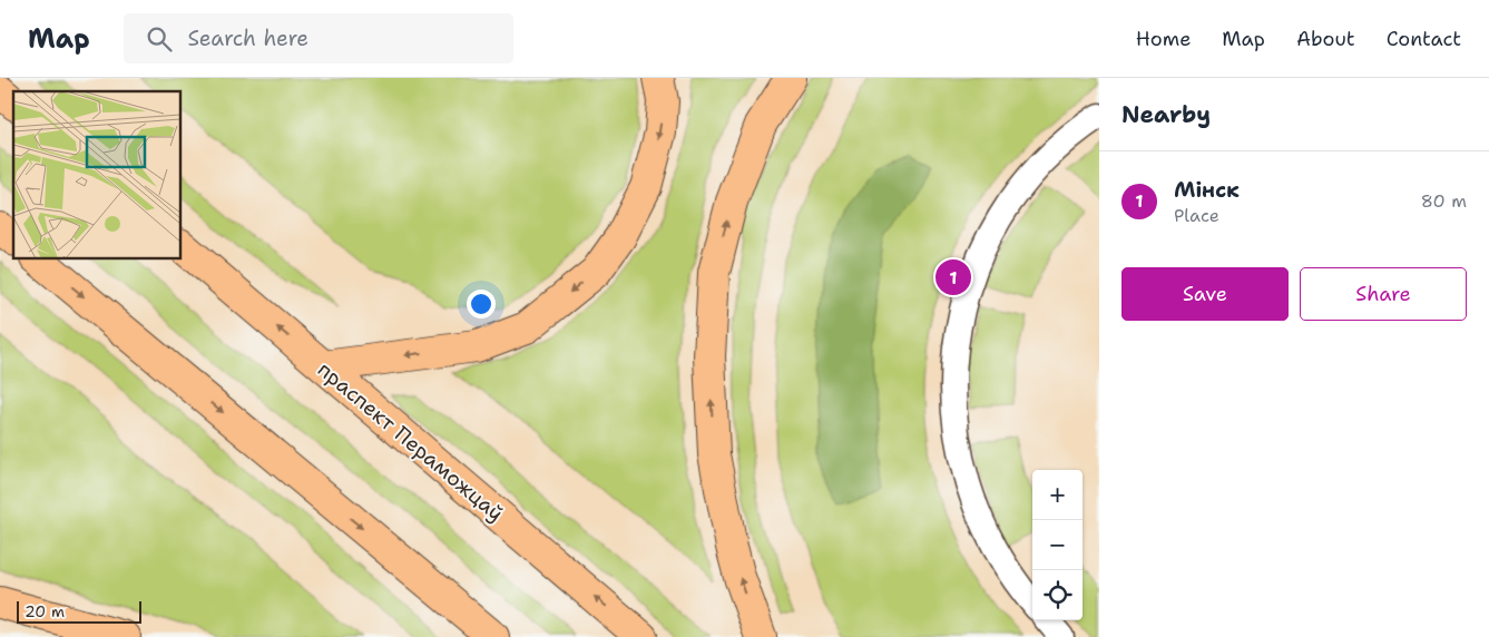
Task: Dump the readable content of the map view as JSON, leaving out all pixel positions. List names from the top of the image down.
{
  "streets": {
    "main road": ["праспект Пераможцаў"]
  },
  "scale_bar": "20 m",
  "page": {
    "header": "Map",
    "search": "Search here",
    "nav": [
      "Home",
      "Map",
      "About",
      "Contact"
    ],
    "heading": "Nearby",
    "list": [
      {
        "mark": "1",
        "name": "Мінск",
        "note": "Place",
        "value": "80 m"
      }
    ],
    "buttons": ["Save", "Share"],
    "pins": "1",
    "map_buttons": ["+", "−"],
    "scale": "20 m"
  }
}
